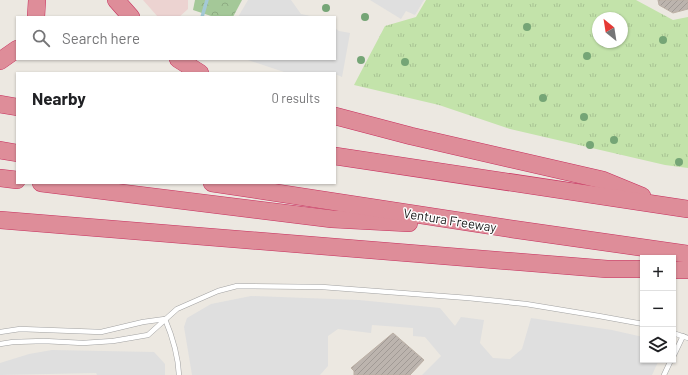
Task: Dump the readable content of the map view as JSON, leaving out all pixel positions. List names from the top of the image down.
{
  "streets": {
    "highway": ["Ventura Freeway"]
  },
  "north": "top left",
  "page": {
    "search": "Search here",
    "heading": ["Nearby", "0 results"],
    "map_buttons": ["+", "−"]
  }
}
